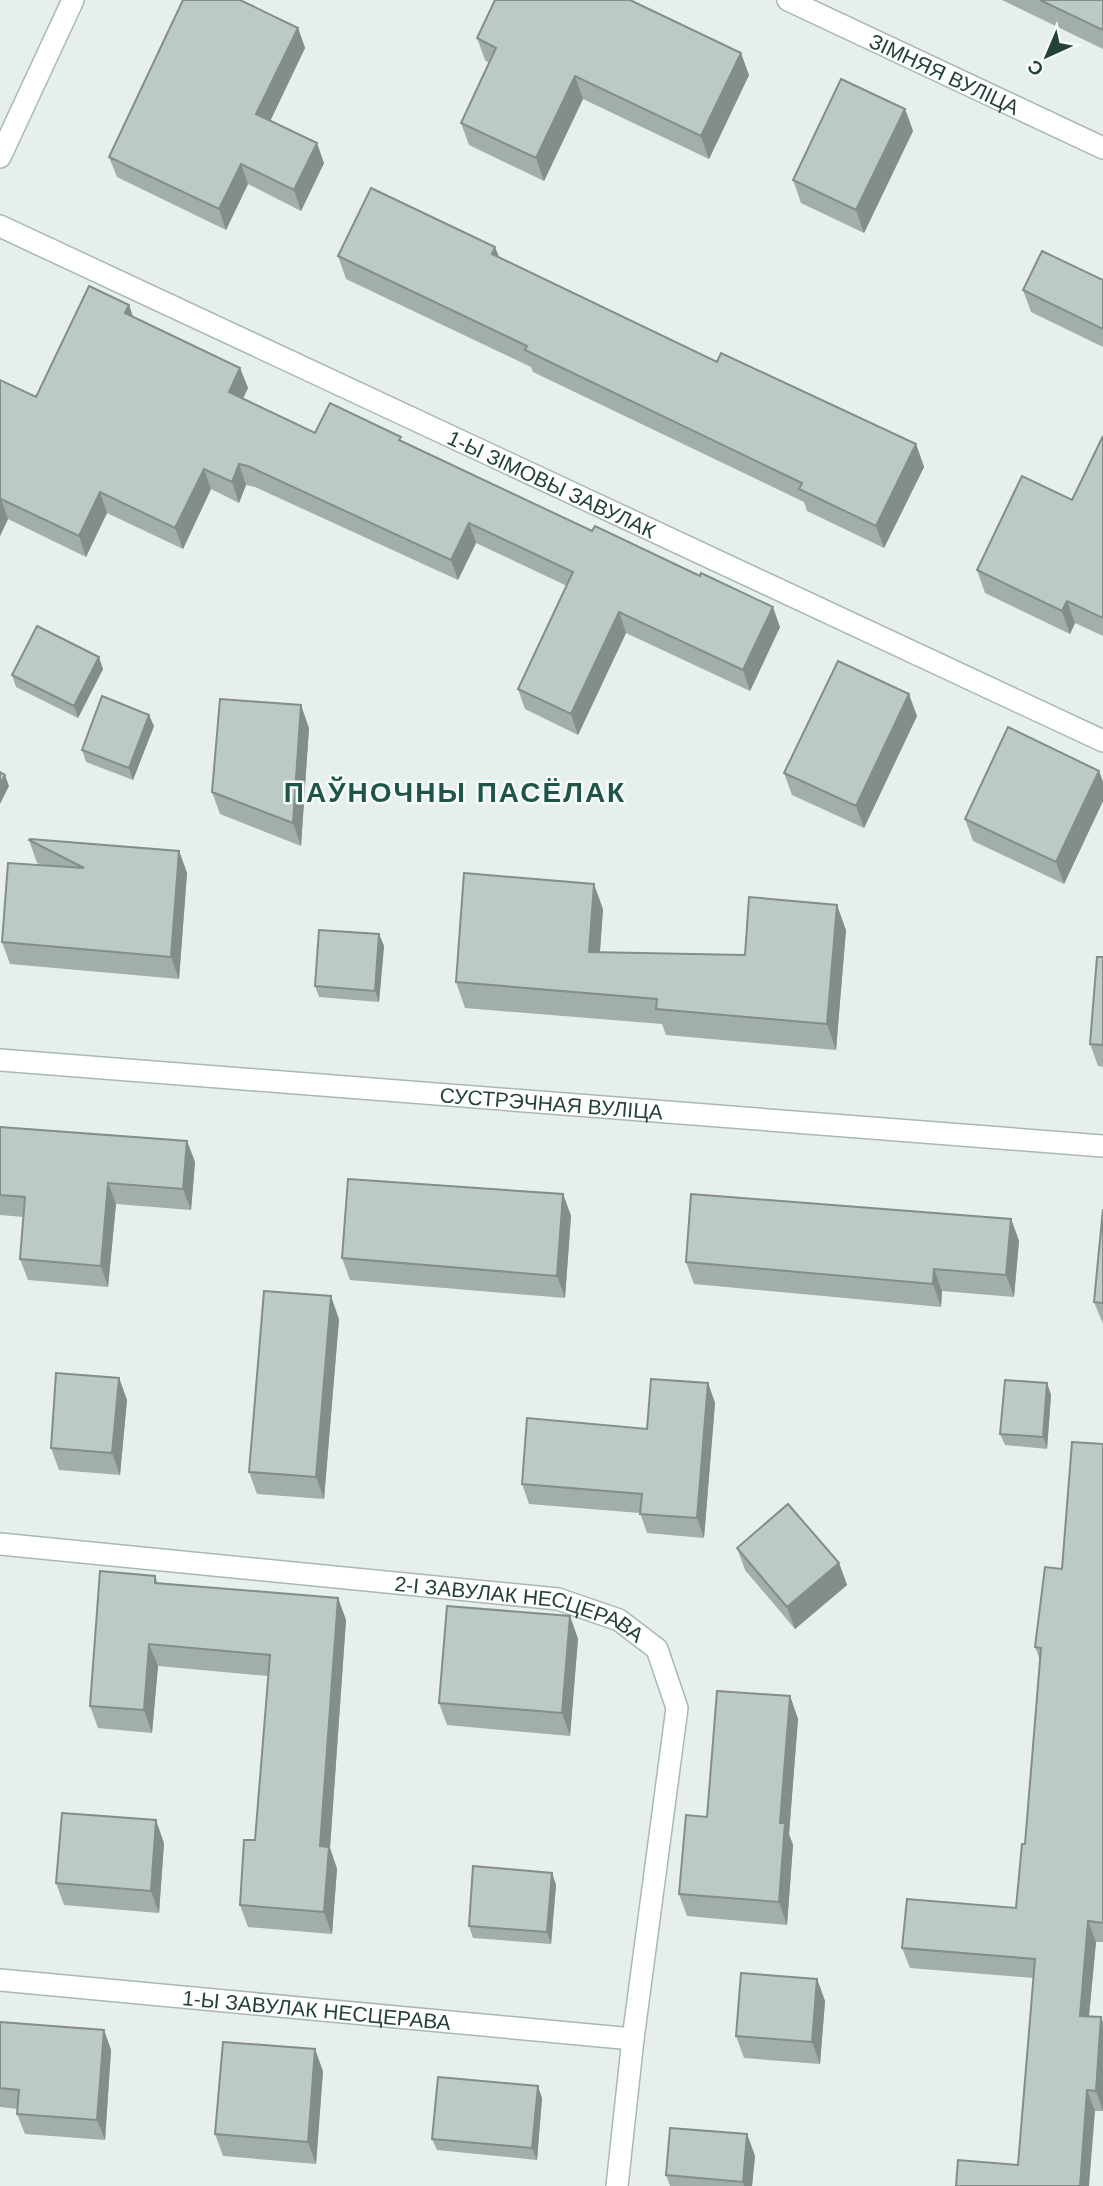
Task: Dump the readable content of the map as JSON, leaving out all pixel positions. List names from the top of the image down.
{
  "streets": {
    "street": [
      "ЗІМНЯЯ ВУЛІЦА",
      "1-Ы ЗІМОВЫ ЗАВУЛАК",
      "СУСТРЭЧНАЯ ВУЛІЦА",
      "2-І ЗАВУЛАК НЕСЦЕРАВА",
      "1-Ы ЗАВУЛАК НЕСЦЕРАВА"
    ]
  },
  "crossings": [
    ["2-І ЗАВУЛАК НЕСЦЕРАВА", "1-Ы ЗАВУЛАК НЕСЦЕРАВА"]
  ],
  "districts": ["ПАЎНОЧНЫ ПАСЁЛАК"],
  "north": "bottom left"
}
